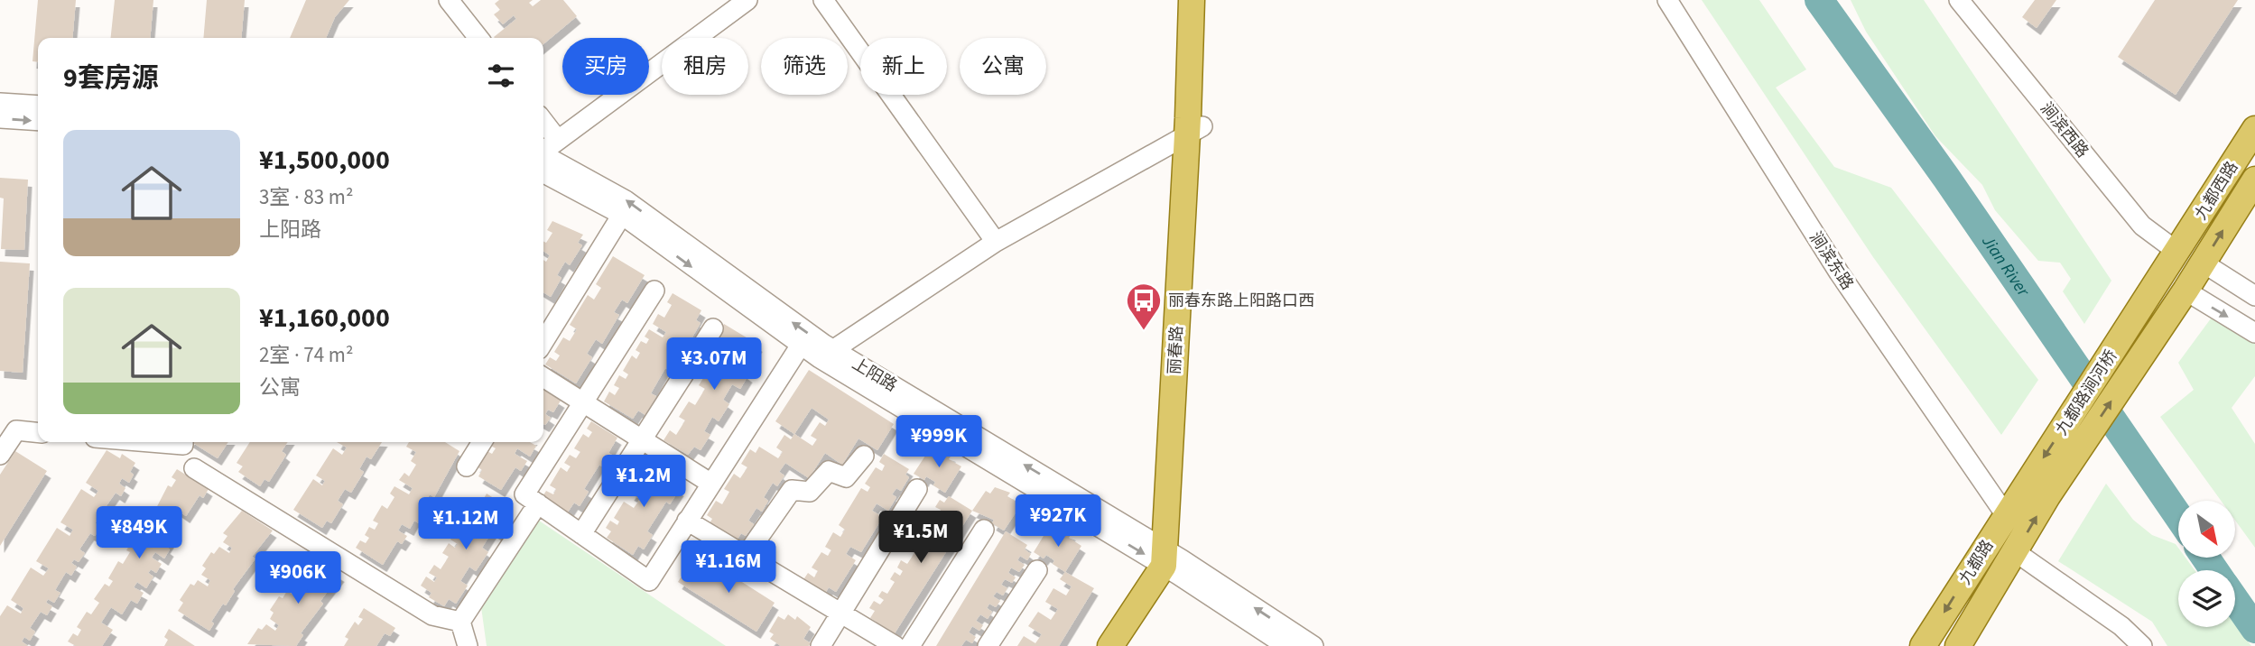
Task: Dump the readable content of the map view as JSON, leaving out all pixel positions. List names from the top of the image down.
{
  "streets": {
    "main road": [
      "九都西路",
      "丽春路",
      "九都路涧河桥",
      "九都路"
    ],
    "street": ["涧滨西路", "涧滨东路", "上阳路"]
  },
  "crossings": [
    ["涧滨西路", "九都西路"],
    ["涧滨西路", "九都路涧河桥"],
    ["九都西路", "九都路涧河桥"],
    ["涧滨东路", "九都路"],
    ["丽春路", "上阳路"],
    ["九都路涧河桥", "九都路"]
  ],
  "water": ["Jian River"],
  "places": {
    "bus stop": ["丽春东路上阳路口西"]
  },
  "north": "bottom right",
  "page": {
    "chip": [
      "买房",
      "租房",
      "筛选",
      "新上",
      "公寓"
    ],
    "heading": "9套房源",
    "list": [
      {
        "name": "¥1,500,000",
        "note": "3室 · 83 m² · 上阳路"
      },
      {
        "name": "¥1,160,000",
        "note": "2室 · 74 m² · 公寓"
      }
    ],
    "price": [
      "¥3.07M",
      "¥999K",
      "¥1.2M",
      "¥927K",
      "¥1.12M",
      "¥849K",
      "¥1.5M",
      "¥1.16M",
      "¥906K"
    ]
  }
}
